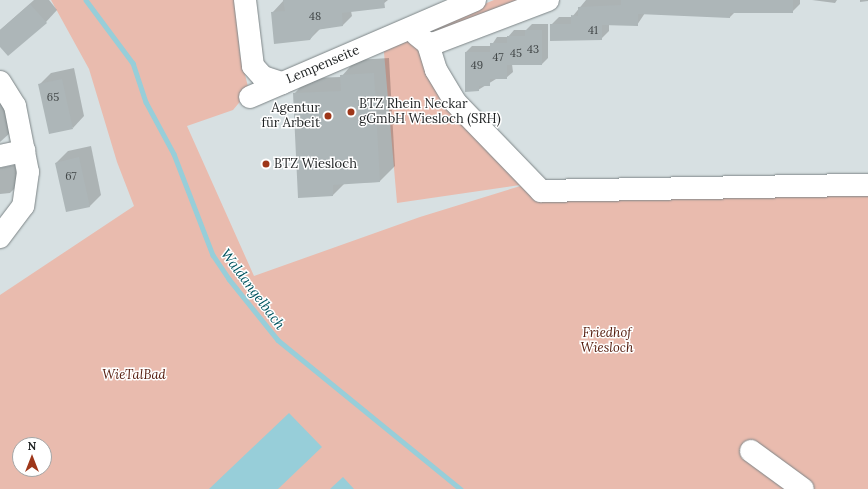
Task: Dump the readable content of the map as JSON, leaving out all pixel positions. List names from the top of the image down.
{
  "streets": {
    "street": ["Lempenseite"]
  },
  "water": ["Waldangelbach"],
  "parks": ["Friedhof Wiesloch", "WieTalBad"],
  "places": ["BTZ Rhein Neckar gGmbH Wiesloch (SRH)", "Agentur für Arbeit", "BTZ Wiesloch"],
  "house_numbers": [
    "48",
    "41",
    "43",
    "45",
    "47",
    "49",
    "65",
    "67"
  ],
  "north": "top"
}
